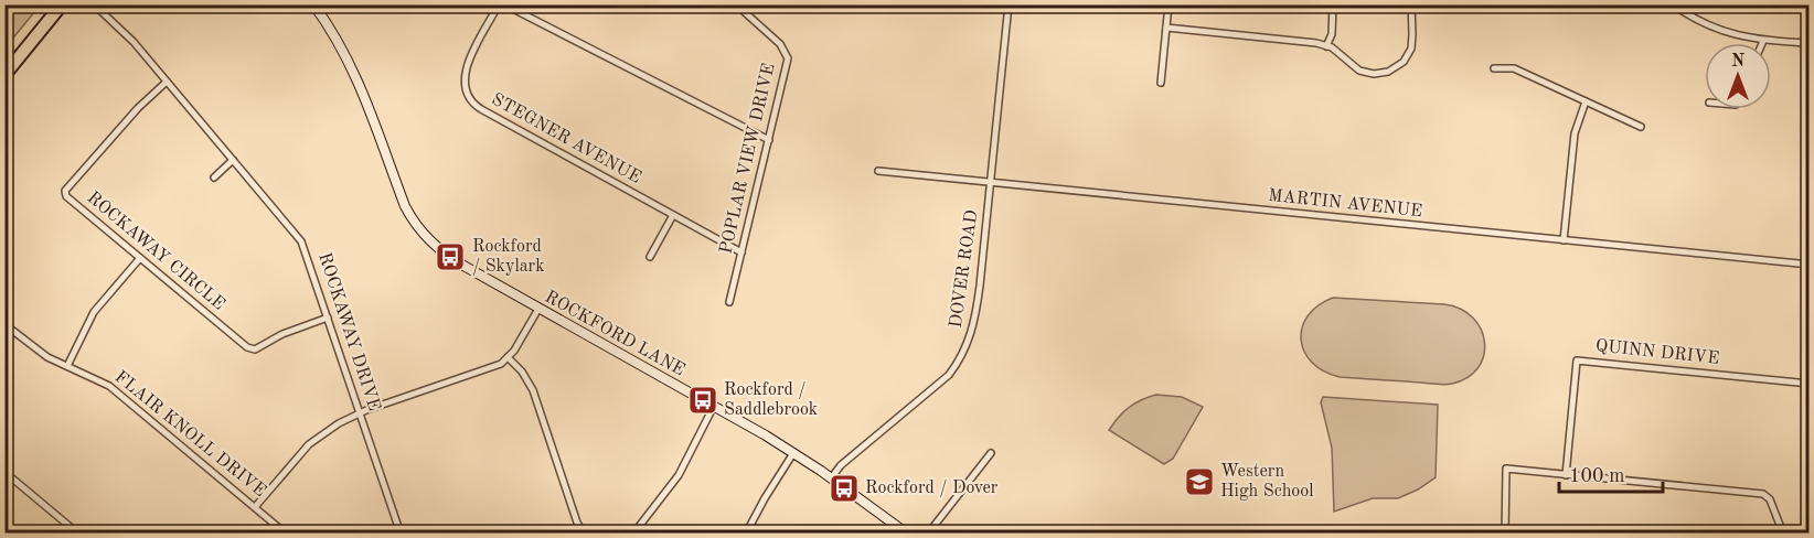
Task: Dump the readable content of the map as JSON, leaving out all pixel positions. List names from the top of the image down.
{
  "streets": {
    "main road": ["ROCKFORD LANE"],
    "street": [
      "STEGNER AVENUE",
      "POPLAR VIEW DRIVE",
      "MARTIN AVENUE",
      "ROCKAWAY CIRCLE",
      "DOVER ROAD",
      "ROCKAWAY DRIVE",
      "QUINN DRIVE",
      "FLAIR KNOLL DRIVE"
    ]
  },
  "crossings": [
    ["STEGNER AVENUE", "POPLAR VIEW DRIVE"],
    ["MARTIN AVENUE", "DOVER ROAD"],
    ["ROCKAWAY CIRCLE", "ROCKAWAY DRIVE"],
    ["DOVER ROAD", "ROCKFORD LANE"]
  ],
  "places": {
    "bus stop": ["Rockford / Skylark", "Rockford / Saddlebrook", "Rockford / Dover"],
    "school or university": ["Western High School"]
  },
  "scale_bar": "100 m",
  "north": "top"
}
